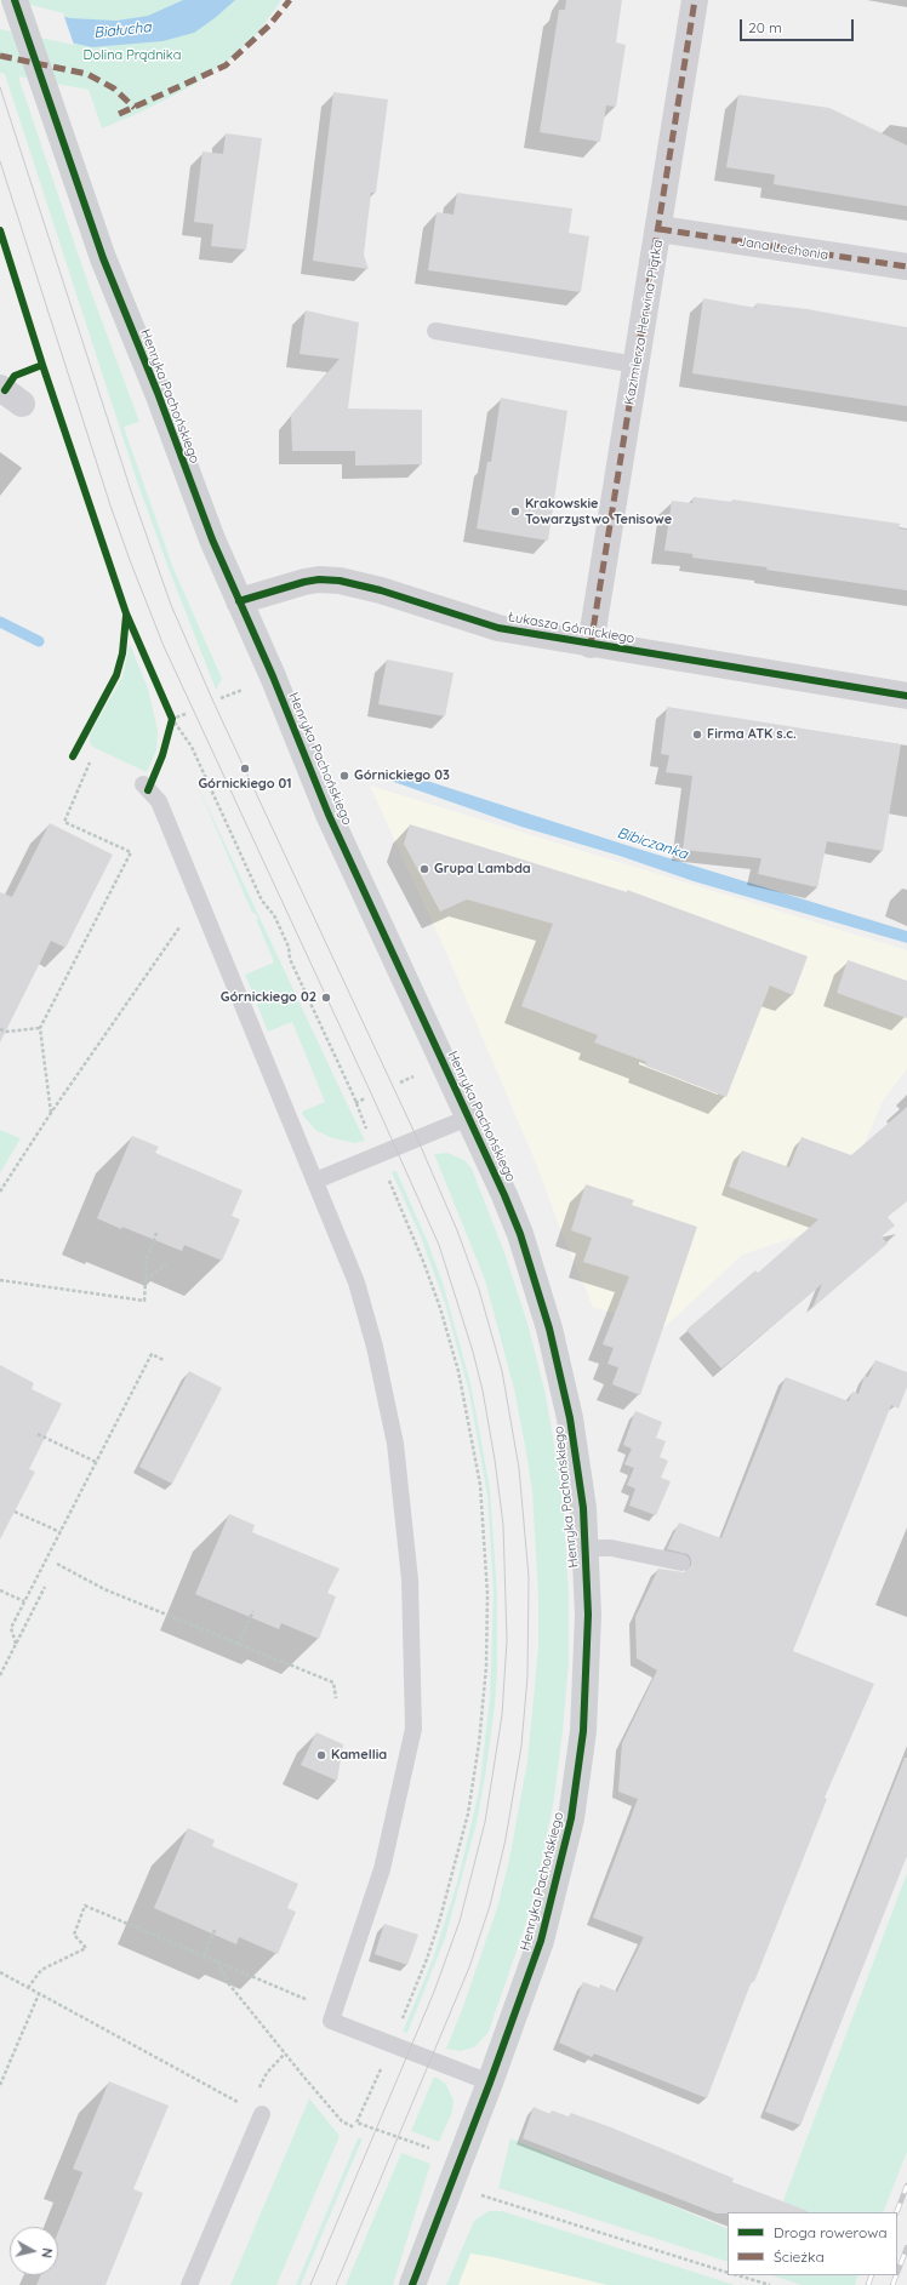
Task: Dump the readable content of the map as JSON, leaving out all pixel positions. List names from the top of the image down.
{
  "streets": {
    "street": [
      "Jana Lechonia",
      "Kazimierza Herwina-Piątka",
      "Henryka Pachońskiego",
      "Łukasza Górnickiego"
    ]
  },
  "crossings": [
    ["Jana Lechonia", "Kazimierza Herwina-Piątka"],
    ["Kazimierza Herwina-Piątka", "Łukasza Górnickiego"],
    ["Henryka Pachońskiego", "Łukasza Górnickiego"]
  ],
  "water": ["Białucha", "Bibiczanka"],
  "parks": ["Dolina Prądnika"],
  "places": [
    "Krakowskie Towarzystwo Tenisowe",
    "Firma ATK s.c.",
    "Górnickiego 01",
    "Górnickiego 03",
    "Grupa Lambda",
    "Górnickiego 02",
    "Kamellia"
  ],
  "legend": ["Droga rowerowa", "Ścieżka"],
  "scale_bar": "20 m",
  "north": "right"
}
